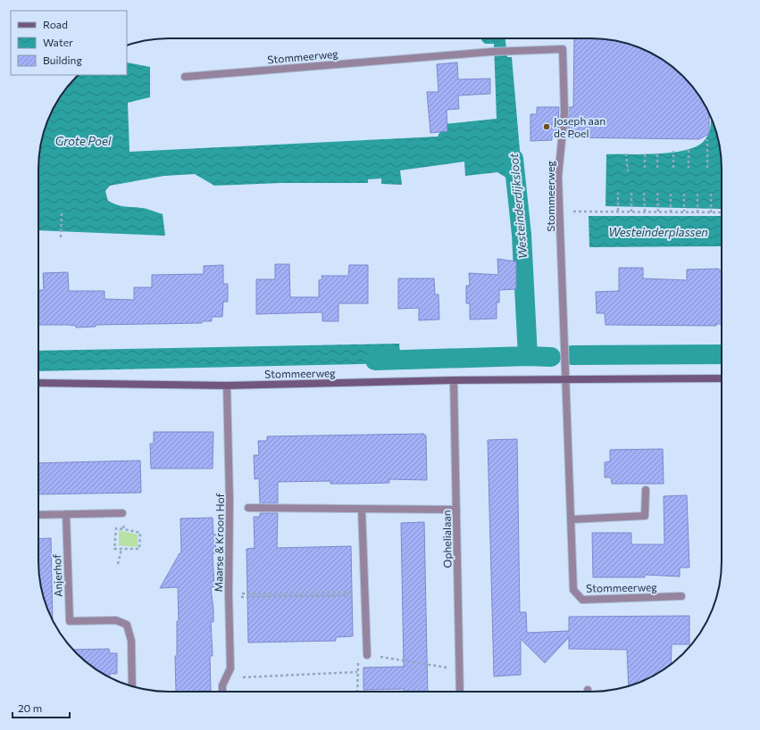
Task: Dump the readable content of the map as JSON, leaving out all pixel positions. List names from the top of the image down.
{
  "streets": {
    "main road": ["Stommeerweg"],
    "street": ["Ophelialaan", "Maarse & Kroon Hof", "Anjerhof"]
  },
  "crossings": [
    ["Stommeerweg", "Ophelialaan"],
    ["Stommeerweg", "Maarse & Kroon Hof"]
  ],
  "water": ["Grote Poel", "Westeinderdijksloot", "Westeinderplassen"],
  "places": ["Joseph aan de Poel"],
  "legend": ["Road", "Water", "Building"],
  "scale_bar": "20 m"
}
